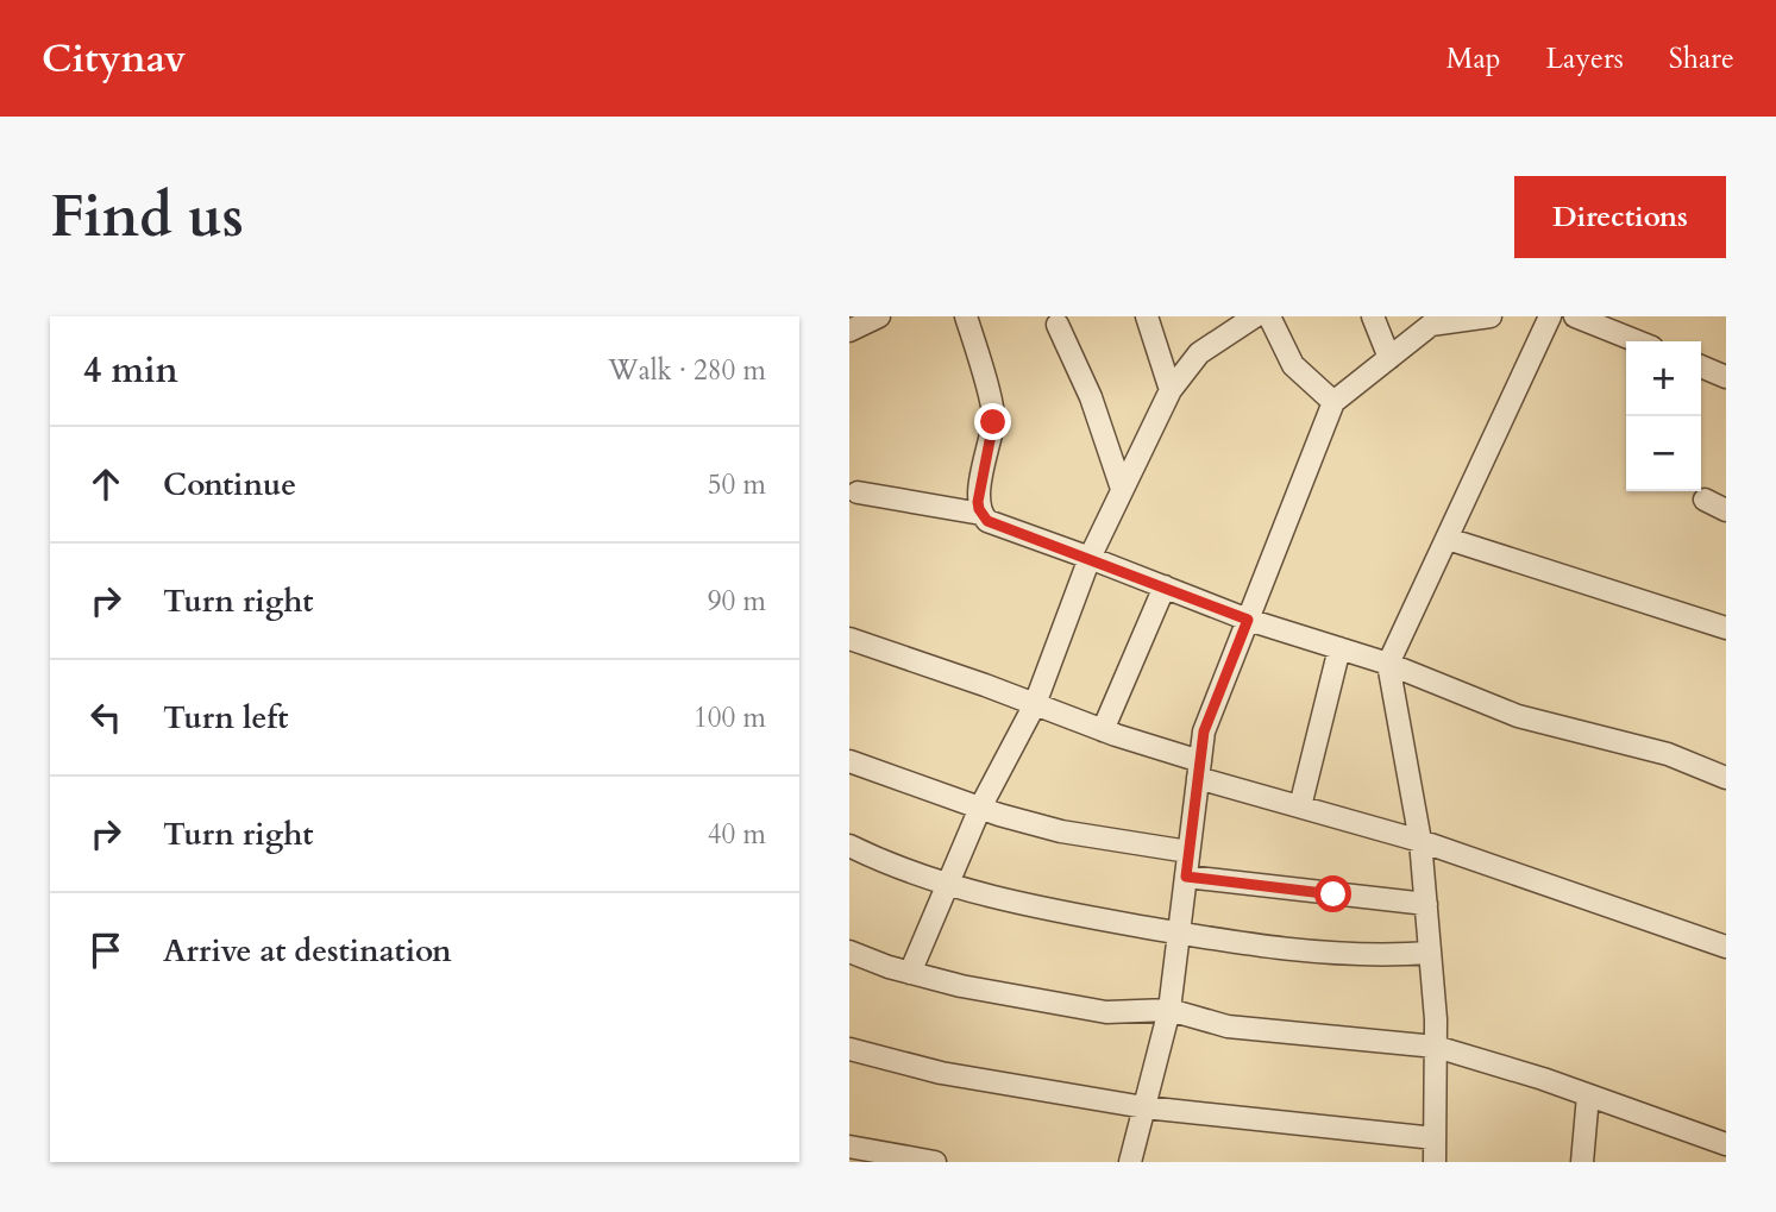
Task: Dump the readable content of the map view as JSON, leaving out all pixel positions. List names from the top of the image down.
{
  "page": {
    "header": "Citynav",
    "nav": ["Map", "Layers", "Share"],
    "buttons": "Directions",
    "title": "Find us",
    "heading": ["4 min", "Walk · 280 m"],
    "map_buttons": ["+", "−"],
    "list": [
      ["Continue", "50 m"],
      ["Turn right", "90 m"],
      ["Turn left", "100 m"],
      ["Turn right", "40 m"],
      "Arrive at destination"
    ]
  }
}
